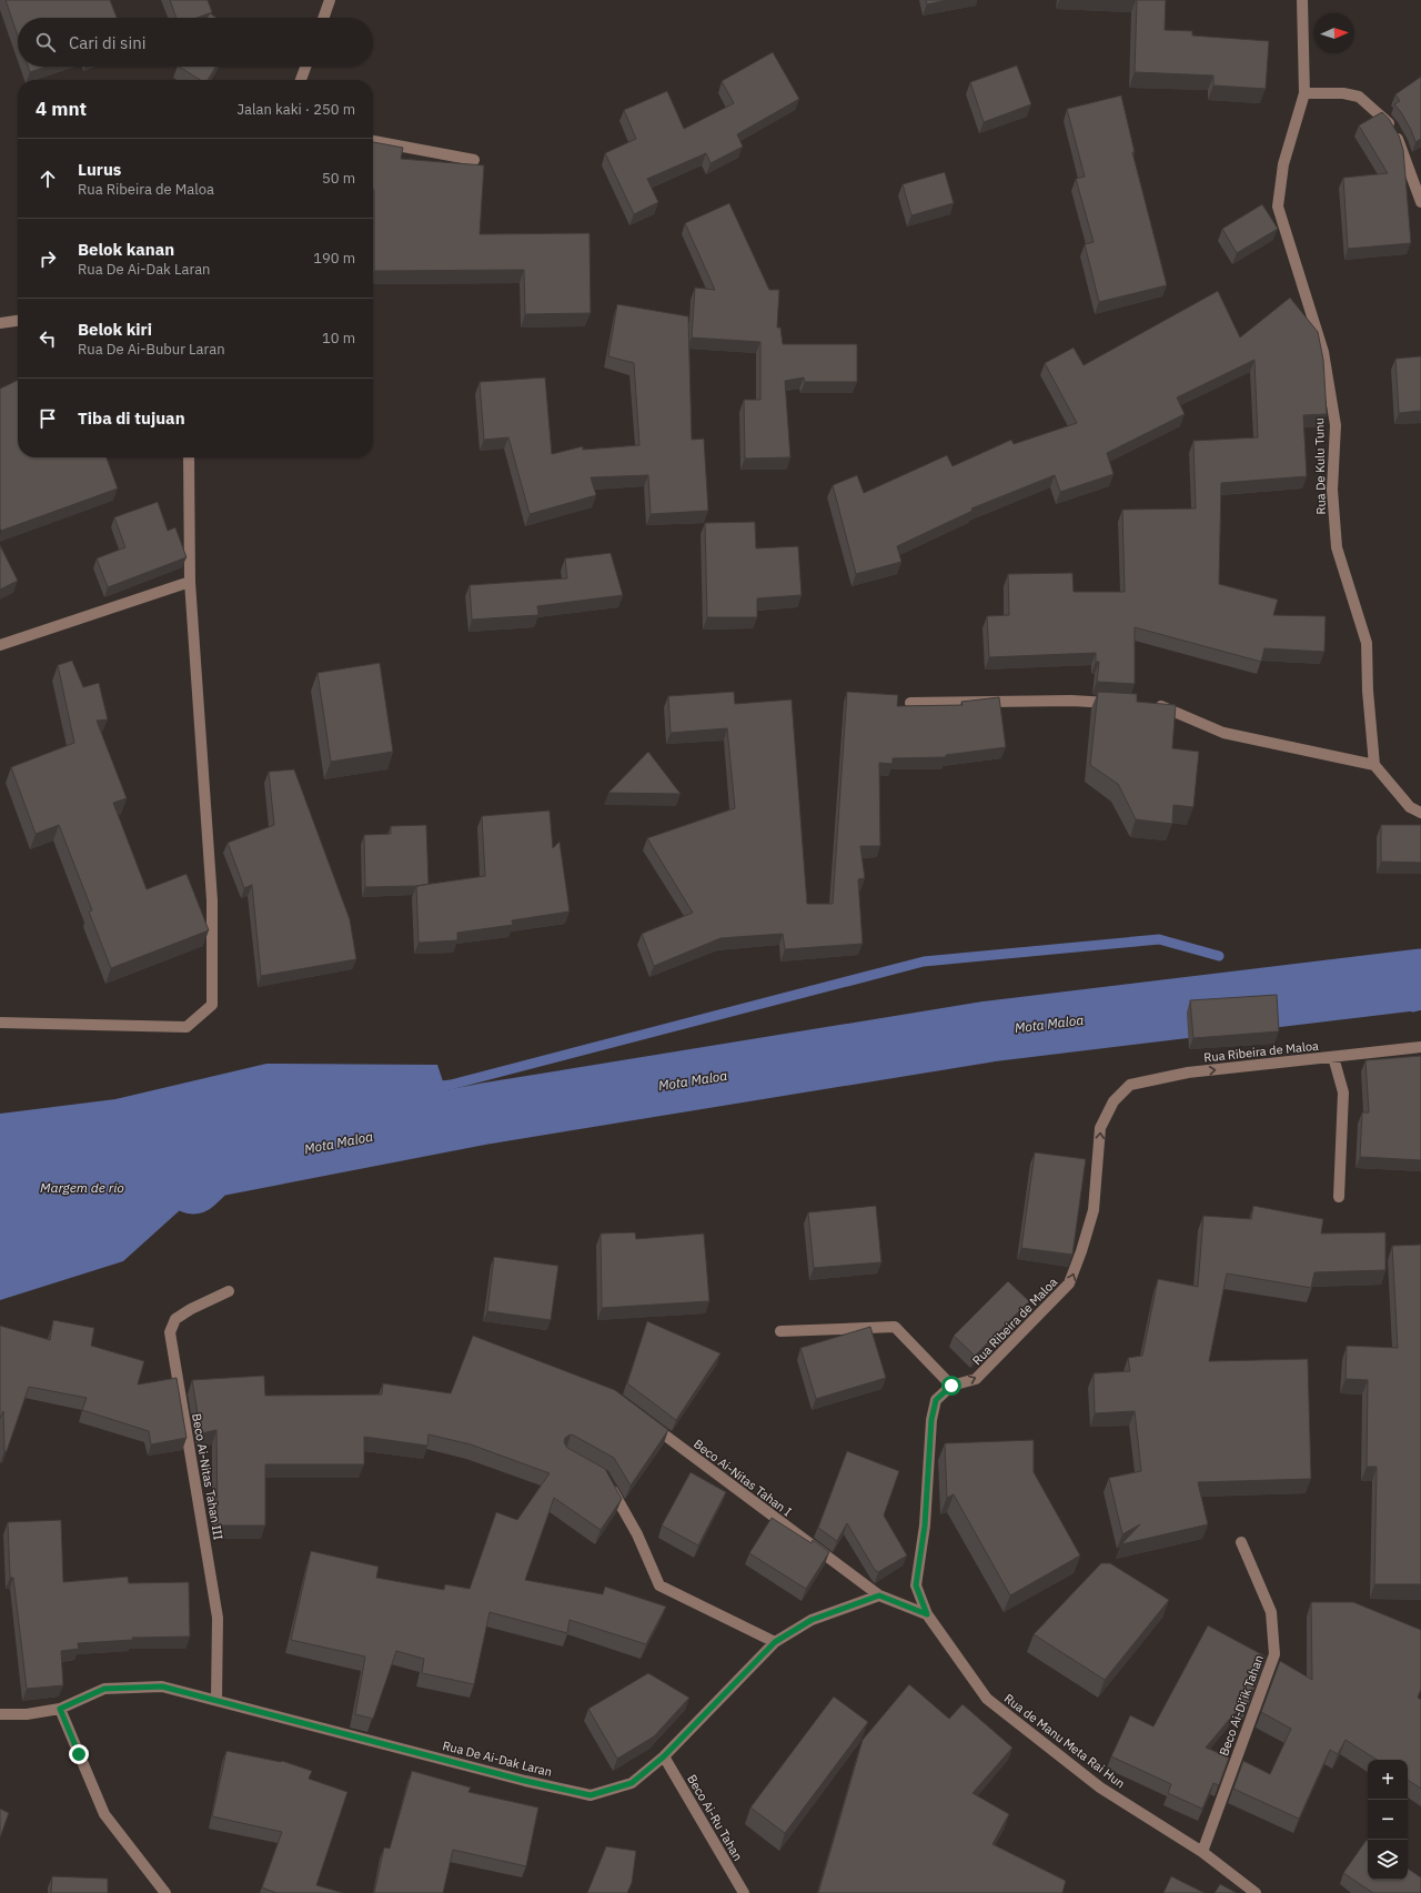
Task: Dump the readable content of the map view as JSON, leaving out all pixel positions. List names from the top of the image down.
{
  "streets": {
    "street": [
      "Rua De Kulu Tunu",
      "Rua Ribeira de Maloa",
      "Beco Ai-Nitas Tahan III",
      "Beco Ai-Nitas Tahan I",
      "Beco Ai-Di’ik Tahan",
      "Rua de Manu Meta Rai Hun",
      "Rua De Ai-Dak Laran",
      "Beco Ai-Ru Tahan"
    ]
  },
  "crossings": [
    ["Rua Ribeira de Maloa", "Rua de Manu Meta Rai Hun"],
    ["Beco Ai-Nitas Tahan III", "Rua De Ai-Dak Laran"],
    ["Beco Ai-Nitas Tahan I", "Rua De Ai-Dak Laran"],
    ["Beco Ai-Di’ik Tahan", "Rua de Manu Meta Rai Hun"],
    ["Rua De Ai-Dak Laran", "Beco Ai-Ru Tahan"]
  ],
  "one_way": ["Rua Ribeira de Maloa"],
  "water": ["Mota Maloa", "Margem de rio"],
  "north": "right",
  "page": {
    "search": "Cari di sini",
    "heading": ["4 mnt", "Jalan kaki · 250 m"],
    "list": [
      ["Lurus", "Rua Ribeira de Maloa", "50 m"],
      ["Belok kanan", "Rua De Ai-Dak Laran", "190 m"],
      ["Belok kiri", "Rua De Ai-Bubur Laran", "10 m"],
      "Tiba di tujuan"
    ],
    "map_buttons": ["+", "−"]
  }
}
